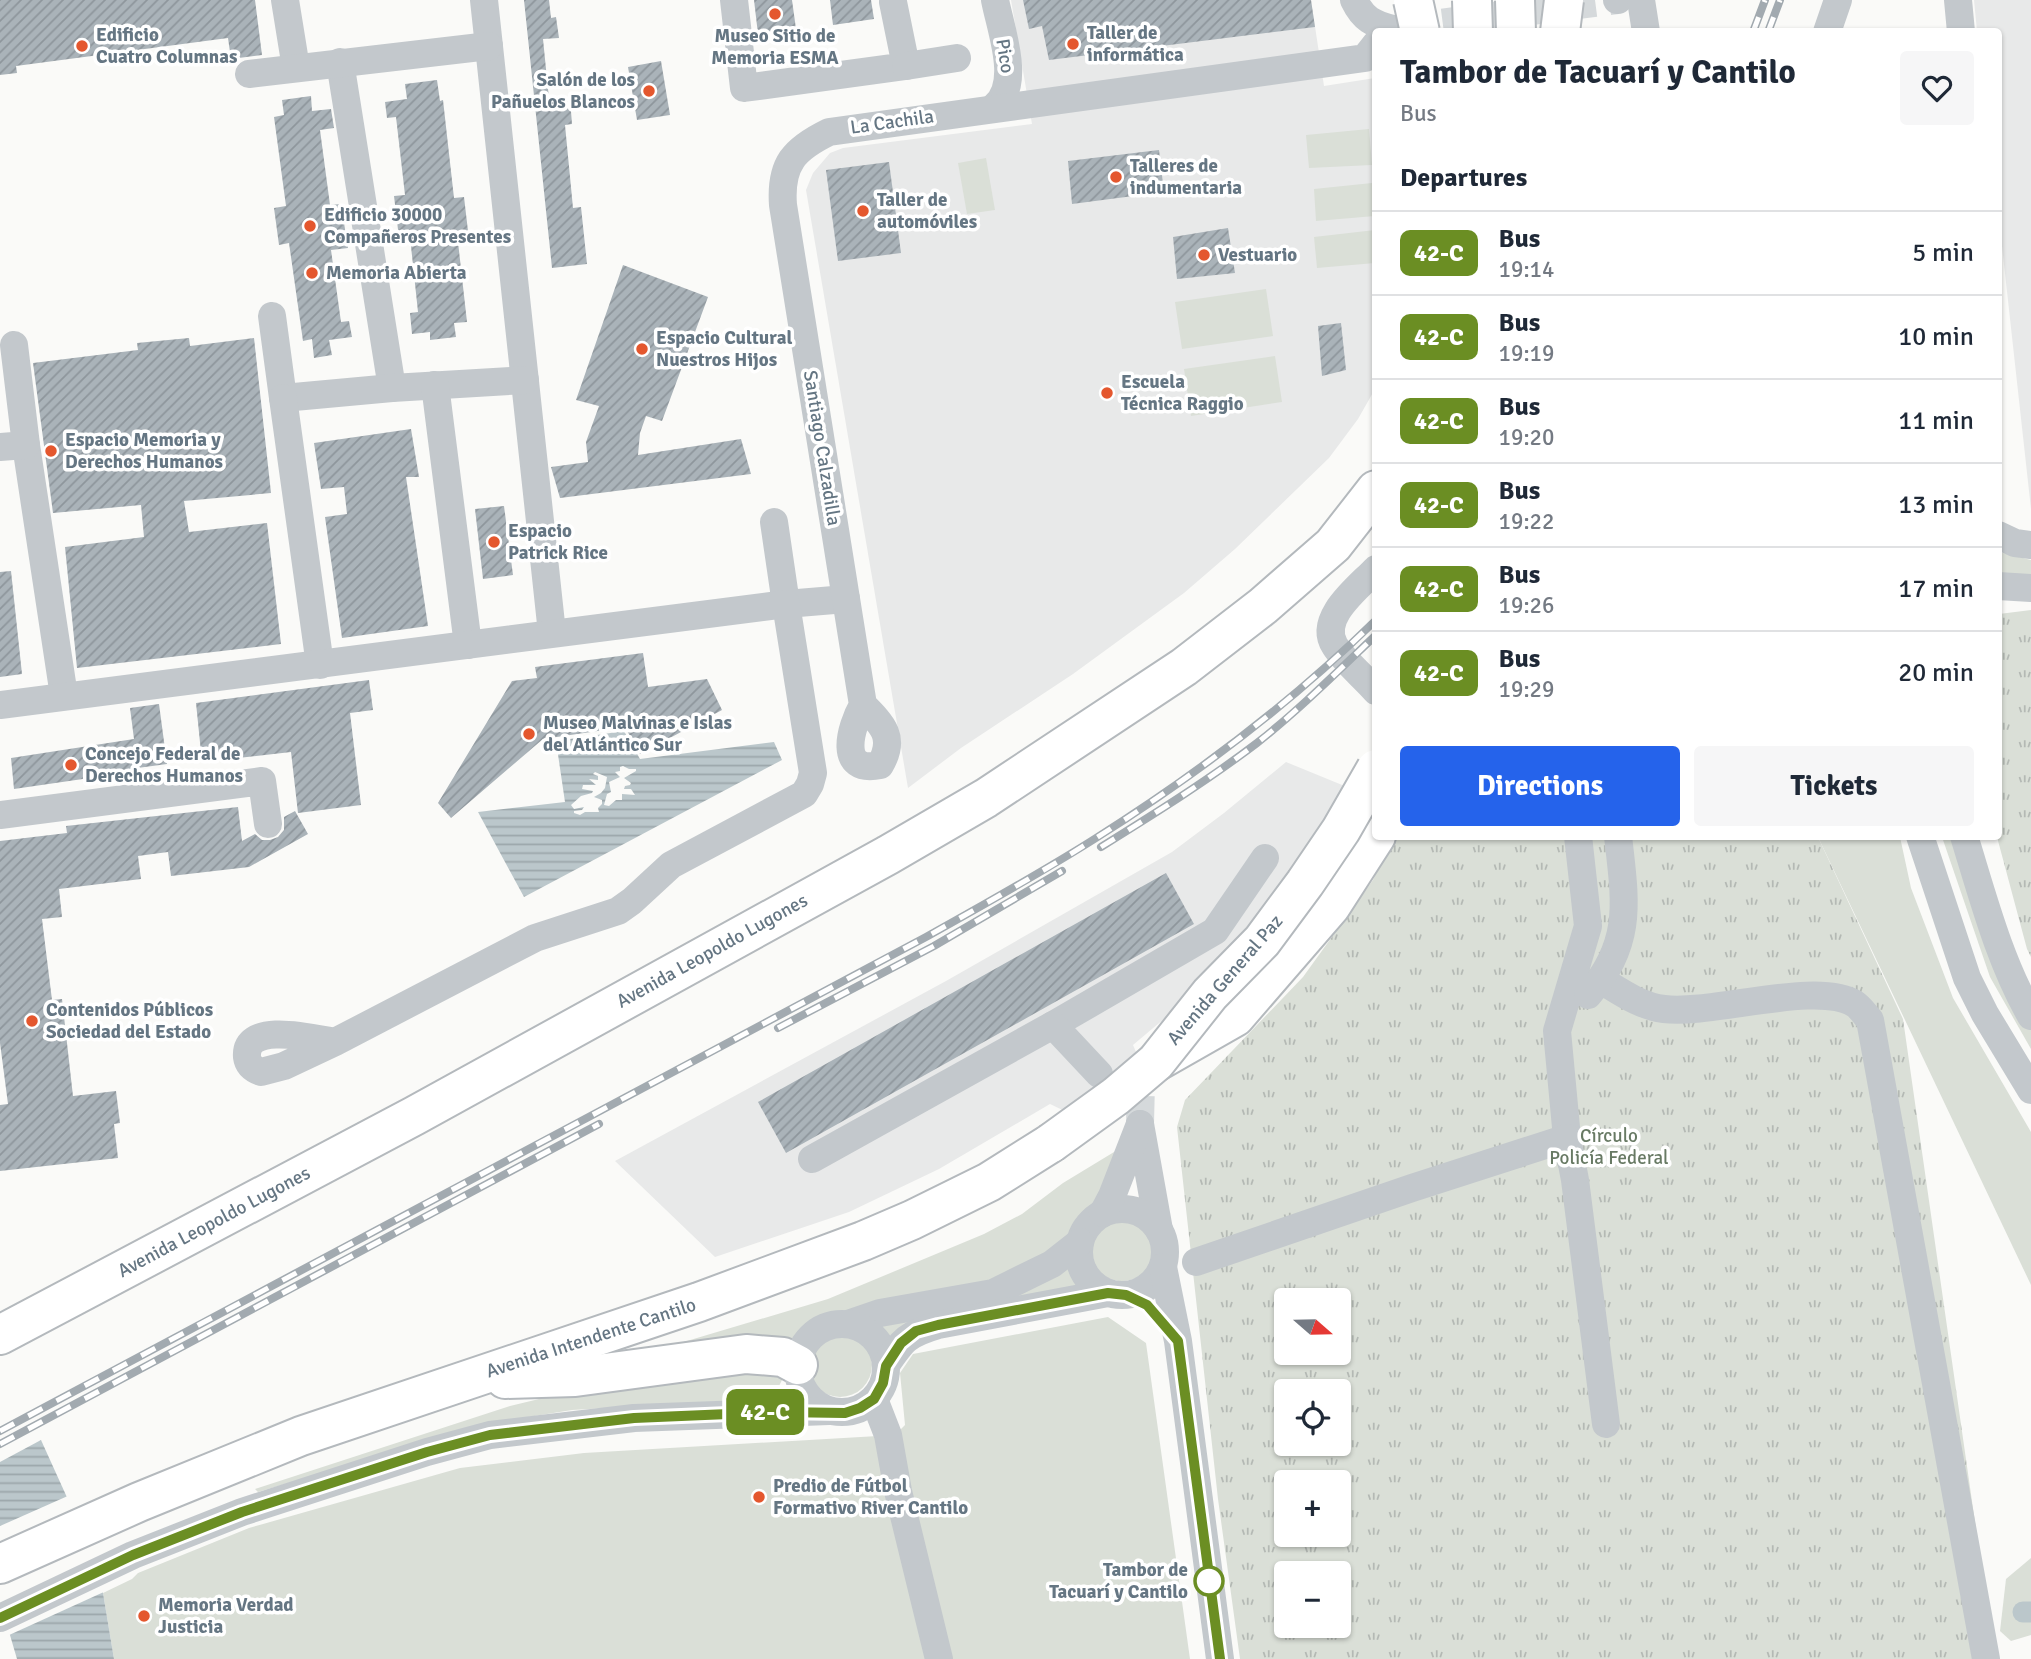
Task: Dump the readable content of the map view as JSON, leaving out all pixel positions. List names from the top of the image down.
{
  "streets": {
    "highway": ["Avenida Leopoldo Lugones", "Avenida General Paz", "Avenida Intendente Cantilo"],
    "street": ["Pico", "La Cachila", "Santiago Calzadilla"]
  },
  "crossings": [
    ["Pico", "La Cachila"],
    ["La Cachila", "Santiago Calzadilla"],
    ["Avenida General Paz", "Avenida Intendente Cantilo"]
  ],
  "parks": ["Círculo Policía Federal"],
  "places": [
    "Museo Sitio de Memoria ESMA",
    "Taller de informática",
    "Edificio Cuatro Columnas",
    "Salón de los Pañuelos Blancos",
    "Talleres de indumentaria",
    "Taller de automóviles",
    "Edificio 30000 Compañeros Presentes",
    "Vestuario",
    "Memoria Abierta",
    "Espacio Cultural Nuestros Hijos",
    "Escuela Técnica Raggio",
    "Espacio Memoria y Derechos Humanos",
    "Espacio Patrick Rice",
    "Museo Malvinas e Islas del Atlántico Sur",
    "Concejo Federal de Derechos Humanos",
    "Contenidos Públicos Sociedad del Estado",
    "Predio de Fútbol Formativo River Cantilo",
    "Tambor de Tacuarí y Cantilo",
    "Memoria Verdad Justicia"
  ],
  "lines": ["bus line 42-C"],
  "north": "right",
  "page": {
    "on_map": "42-C",
    "heading": [
      ["Tambor de Tacuarí y Cantilo", "Bus"],
      "Departures"
    ],
    "list": [
      {
        "mark": "42-C",
        "name": "Bus",
        "note": "19:14",
        "value": "5 min"
      },
      {
        "mark": "42-C",
        "name": "Bus",
        "note": "19:19",
        "value": "10 min"
      },
      {
        "mark": "42-C",
        "name": "Bus",
        "note": "19:20",
        "value": "11 min"
      },
      {
        "mark": "42-C",
        "name": "Bus",
        "note": "19:22",
        "value": "13 min"
      },
      {
        "mark": "42-C",
        "name": "Bus",
        "note": "19:26",
        "value": "17 min"
      },
      {
        "mark": "42-C",
        "name": "Bus",
        "note": "19:29",
        "value": "20 min"
      }
    ],
    "buttons": ["Directions", "Tickets"],
    "map_buttons": ["+", "−"]
  }
}
